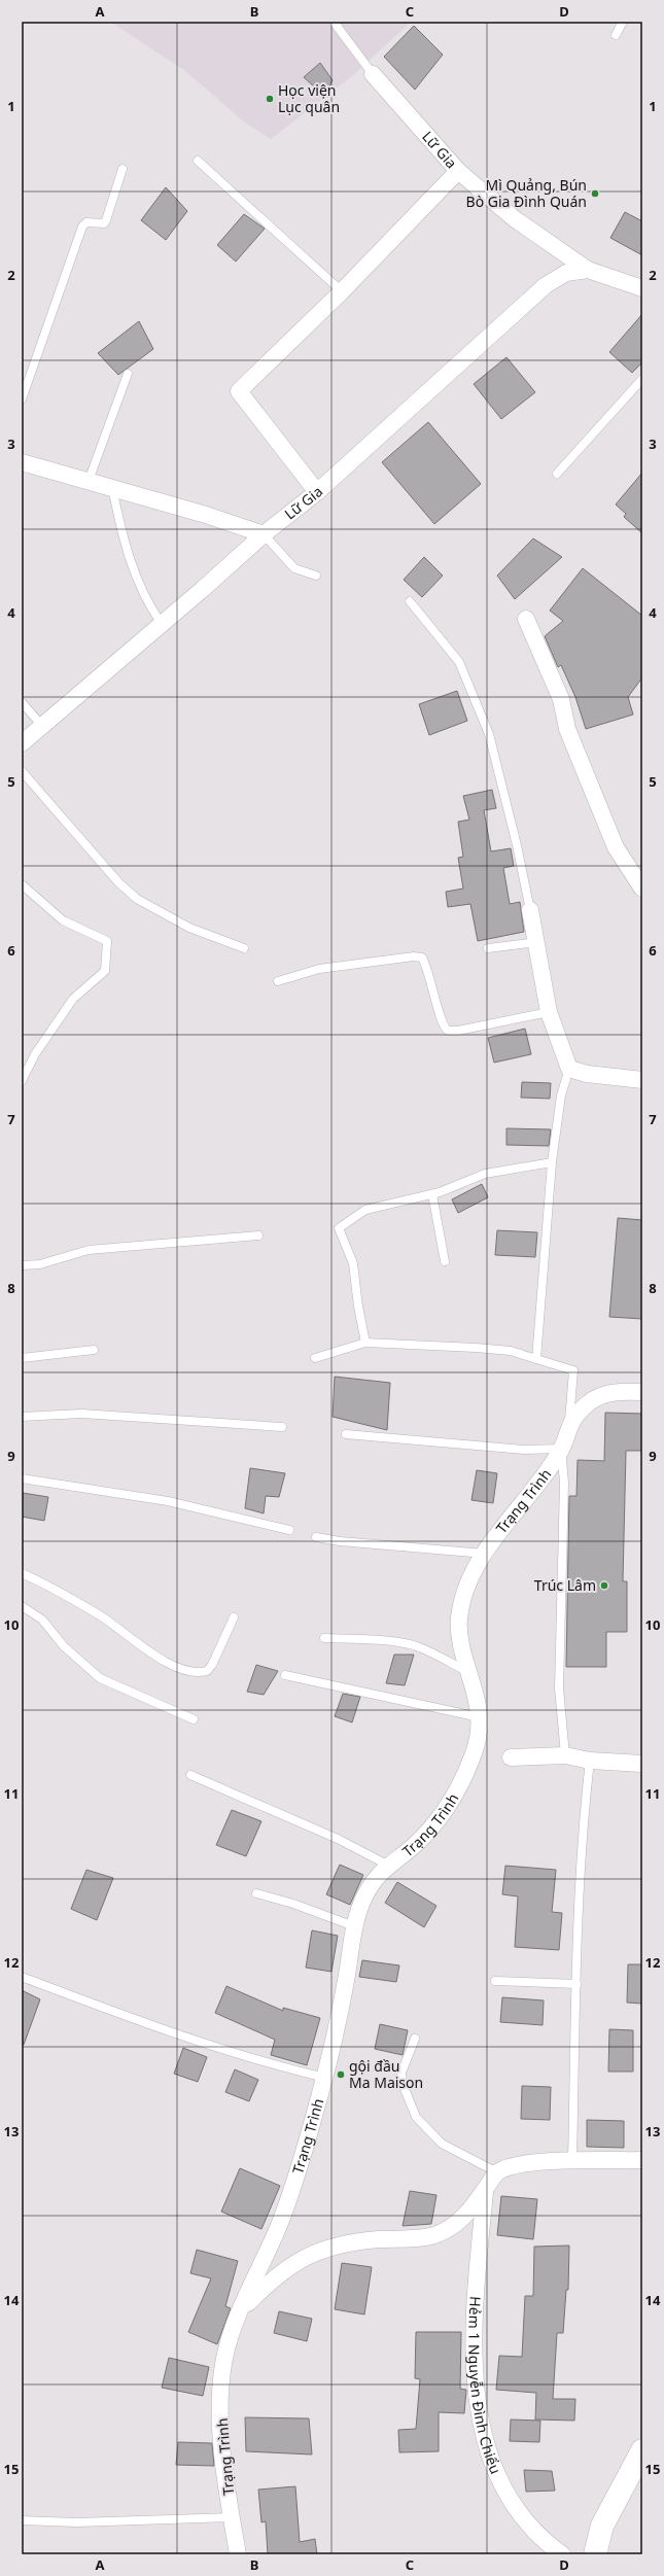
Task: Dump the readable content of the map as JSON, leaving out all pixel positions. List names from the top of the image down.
{
  "streets": {
    "street": ["Lữ Gia", "Trạng Trình", "Hẻm 1 Nguyễn Đình Chiểu"]
  },
  "crossings": [
    ["Trạng Trình", "Hẻm 1 Nguyễn Đình Chiểu"]
  ],
  "places": [
    "Học viện Lục quân",
    "Mì Quảng, Bún Bò Gia Đình Quán",
    "Trúc Lâm",
    "gội đầu Ma Maison"
  ],
  "grid": {
    "columns": [
      "A",
      "B",
      "C",
      "D"
    ],
    "rows": [
      "1",
      "2",
      "3",
      "4",
      "5",
      "6",
      "7",
      "8",
      "9",
      "10",
      "11",
      "12",
      "13",
      "14",
      "15"
    ]
  }
}
